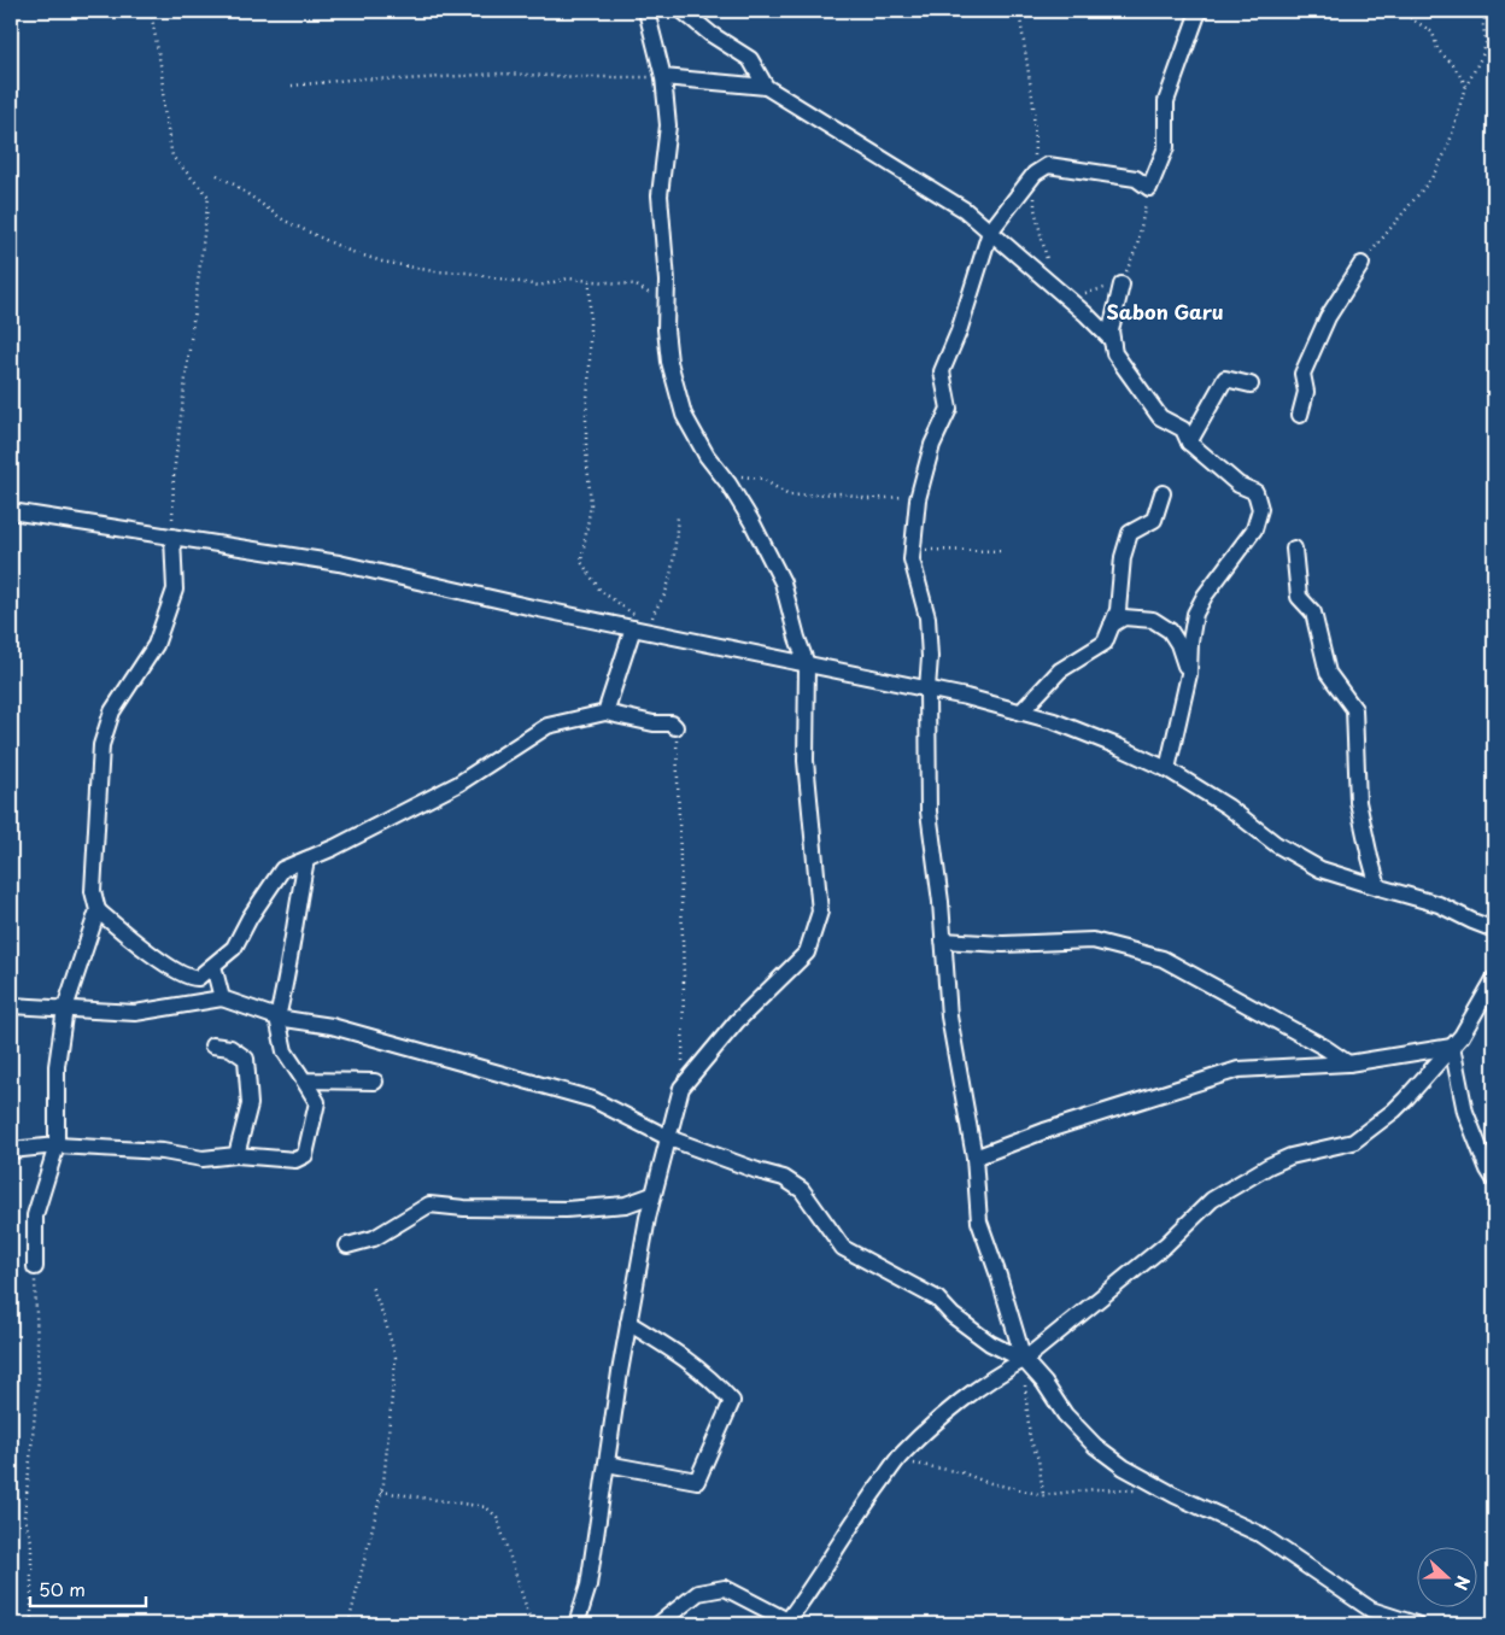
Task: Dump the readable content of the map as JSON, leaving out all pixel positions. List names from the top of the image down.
{
  "districts": ["Sabon Garu"],
  "scale_bar": "50 m",
  "north": "right"
}
